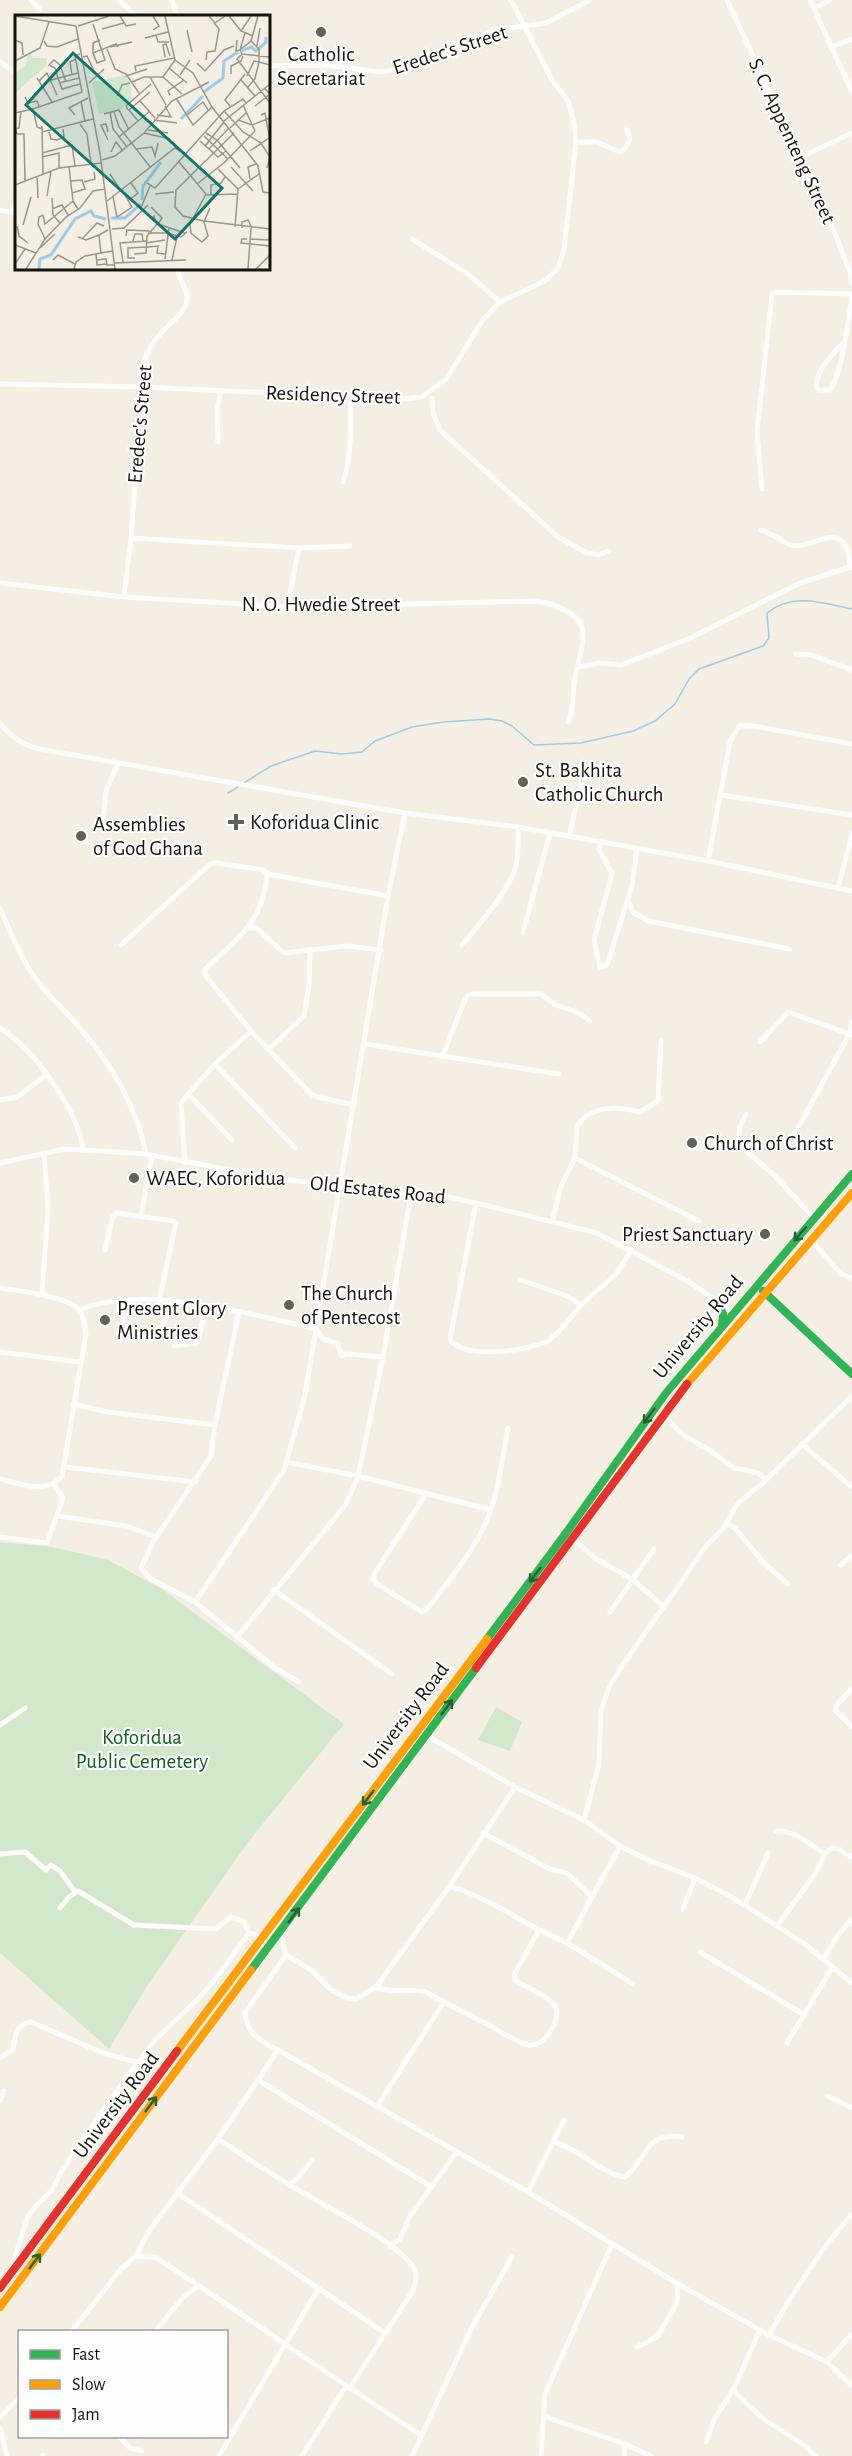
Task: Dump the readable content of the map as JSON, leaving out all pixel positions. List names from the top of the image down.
{
  "streets": {
    "main road": ["University Road"],
    "street": [
      "Eredec's Street",
      "S. C. Appenteng Street",
      "Residency Street",
      "N. O. Hwedie Street",
      "Old Estates Road"
    ]
  },
  "crossings": [
    ["Eredec's Street", "Residency Street"],
    ["Eredec's Street", "N. O. Hwedie Street"],
    ["Old Estates Road", "University Road"]
  ],
  "parks": ["Koforidua Public Cemetery"],
  "places": {
    "other": [
      "Catholic Secretariat",
      "St. Bakhita Catholic Church",
      "Assemblies of God Ghana",
      "Church of Christ",
      "WAEC, Koforidua",
      "Priest Sanctuary",
      "The Church of Pentecost",
      "Present Glory Ministries"
    ],
    "health": ["Koforidua Clinic"]
  },
  "legend": ["Fast", "Slow", "Jam"]
}
